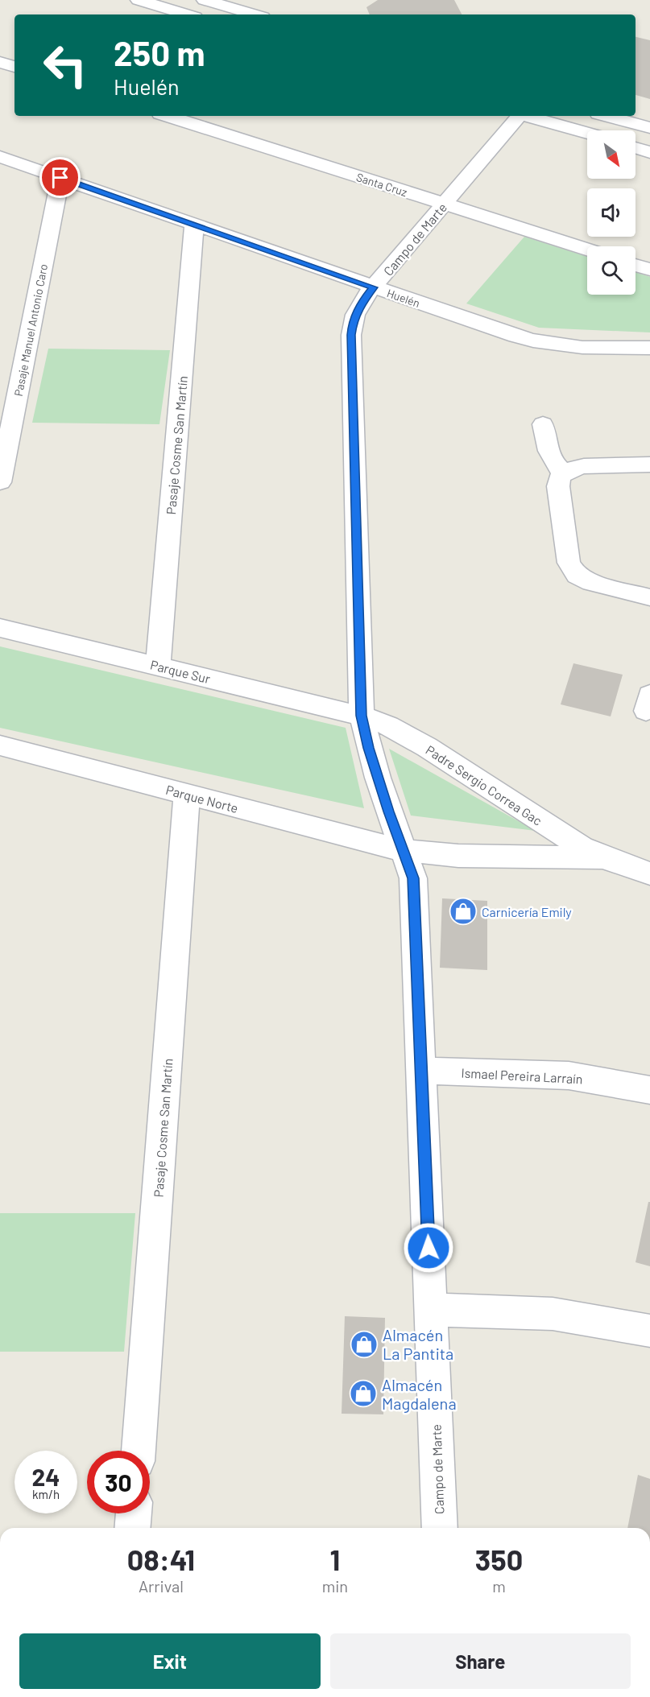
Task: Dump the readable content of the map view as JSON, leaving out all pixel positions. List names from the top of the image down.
{
  "streets": {
    "street": [
      "Santa Cruz",
      "Campo de Marte",
      "Huelén",
      "Pasaje Manuel Antonio Caro",
      "Pasaje Cosme San Martín",
      "Parque Sur",
      "Padre Sergio Correa Gac",
      "Parque Norte",
      "Ismael Pereira Larraín"
    ]
  },
  "crossings": [
    ["Santa Cruz", "Campo de Marte"],
    ["Campo de Marte", "Huelén"],
    ["Campo de Marte", "Parque Sur"],
    ["Campo de Marte", "Padre Sergio Correa Gac"],
    ["Campo de Marte", "Parque Norte"],
    ["Campo de Marte", "Ismael Pereira Larraín"],
    ["Huelén", "Pasaje Manuel Antonio Caro"],
    ["Huelén", "Pasaje Cosme San Martín"],
    ["Pasaje Cosme San Martín", "Parque Sur"],
    ["Pasaje Cosme San Martín", "Parque Norte"],
    ["Parque Sur", "Padre Sergio Correa Gac"],
    ["Padre Sergio Correa Gac", "Parque Norte"]
  ],
  "places": {
    "shop": ["Carnicería Emily", "Almacén La Pantita", "Almacén Magdalena"]
  },
  "north": "bottom right",
  "page": {
    "turn": ["250 m", "Huelén"],
    "speed": "24 km/h",
    "limit": "30",
    "eta": [
      "08:41",
      "Arrival",
      "1",
      "min",
      "350",
      "m"
    ],
    "buttons": ["Exit", "Share"]
  }
}
